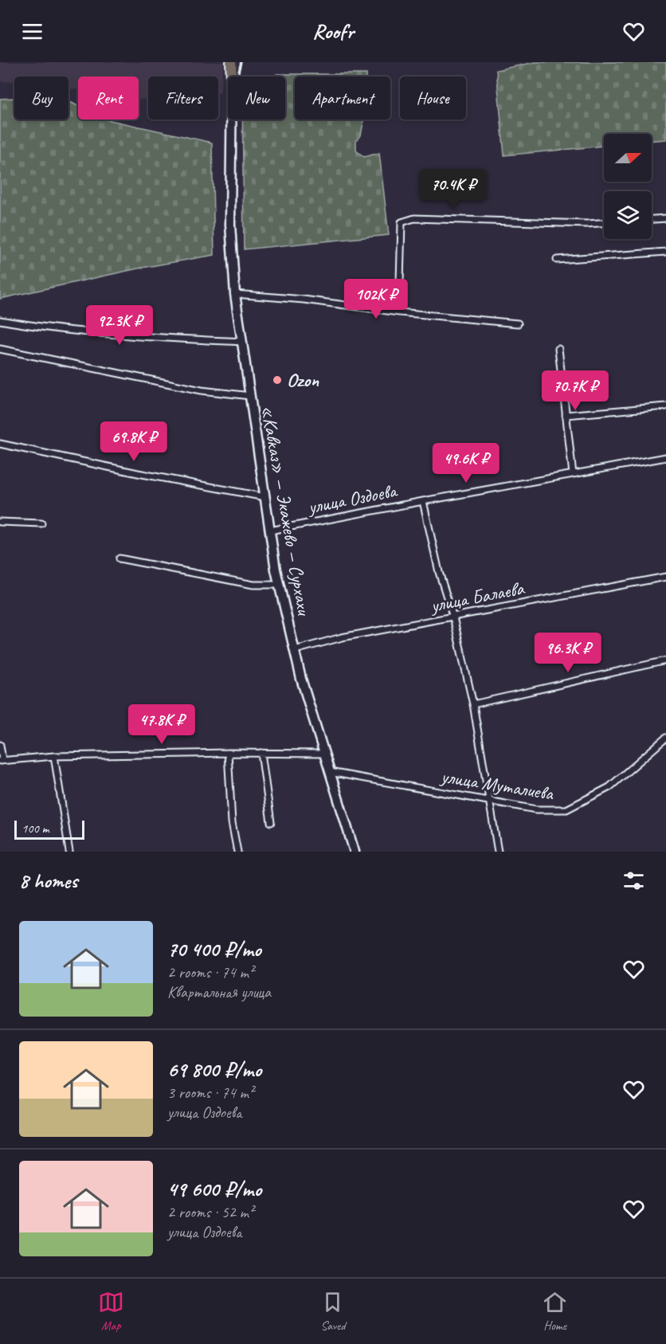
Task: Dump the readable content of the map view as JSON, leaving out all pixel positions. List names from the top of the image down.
{
  "streets": {
    "main road": ["«Кавказ» — Экажево — Сурхахи"],
    "street": ["улица Оздоева", "улица Балаева", "улица Муталиева"]
  },
  "crossings": [
    ["улица Оздоева", "«Кавказ» — Экажево — Сурхахи"],
    ["«Кавказ» — Экажево — Сурхахи", "улица Балаева"],
    ["«Кавказ» — Экажево — Сурхахи", "улица Муталиева"]
  ],
  "places": ["Ozon"],
  "scale_bar": "100 m",
  "north": "right",
  "page": {
    "header": "Roofr",
    "chip": [
      "Buy",
      "Rent",
      "Filters",
      "New",
      "Apartment",
      "House"
    ],
    "price": [
      "70.4K ₽",
      "102K ₽",
      "92.3K ₽",
      "70.7K ₽",
      "69.8K ₽",
      "49.6K ₽",
      "96.3K ₽",
      "47.8K ₽"
    ],
    "scale": "100 m",
    "heading": "8 homes",
    "list": [
      {
        "name": "70 400 ₽/mo",
        "note": "2 rooms · 74 m² · Квартальная улица"
      },
      {
        "name": "69 800 ₽/mo",
        "note": "3 rooms · 74 m² · улица Оздоева"
      },
      {
        "name": "49 600 ₽/mo",
        "note": "2 rooms · 52 m² · улица Оздоева"
      }
    ],
    "tabs": ["Map", "Saved", "Home"]
  }
}
